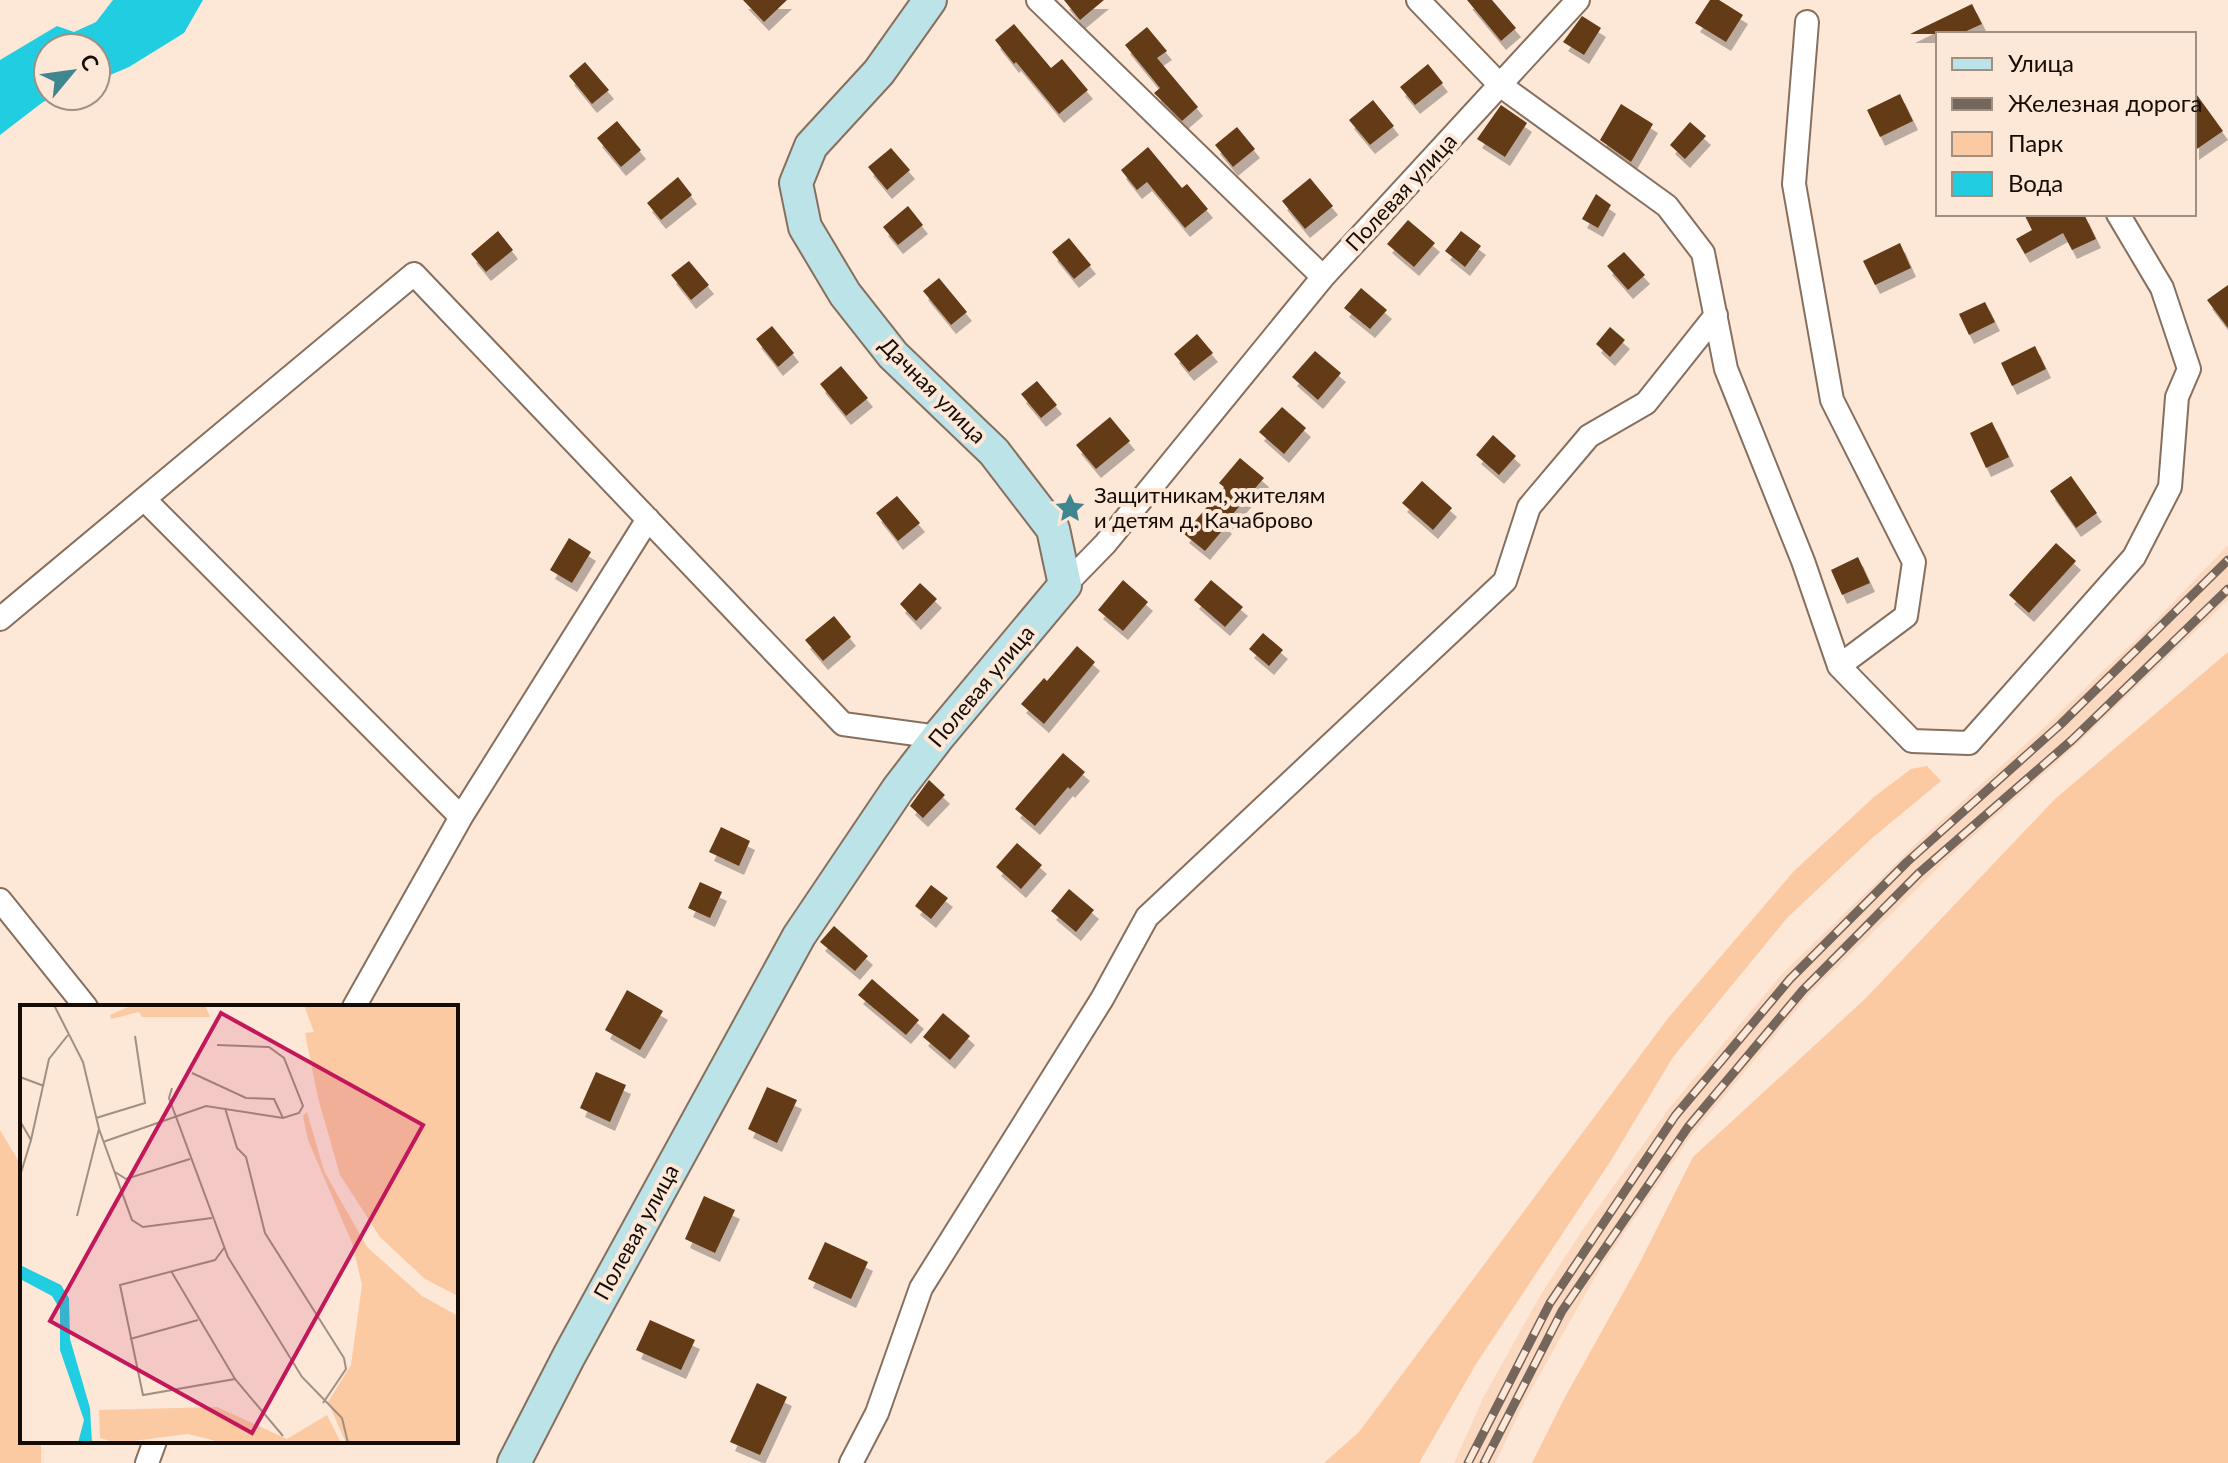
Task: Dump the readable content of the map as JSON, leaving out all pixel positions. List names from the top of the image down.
{
  "streets": {
    "street": ["Полевая улица", "Дачная улица"]
  },
  "crossings": [
    ["Полевая улица", "Дачная улица"]
  ],
  "places": {
    "place": ["Защитникам, жителям и детям д. Качаброво"]
  },
  "legend": [
    "Улица",
    "Железная дорога",
    "Парк",
    "Вода"
  ],
  "north": "top right"
}
